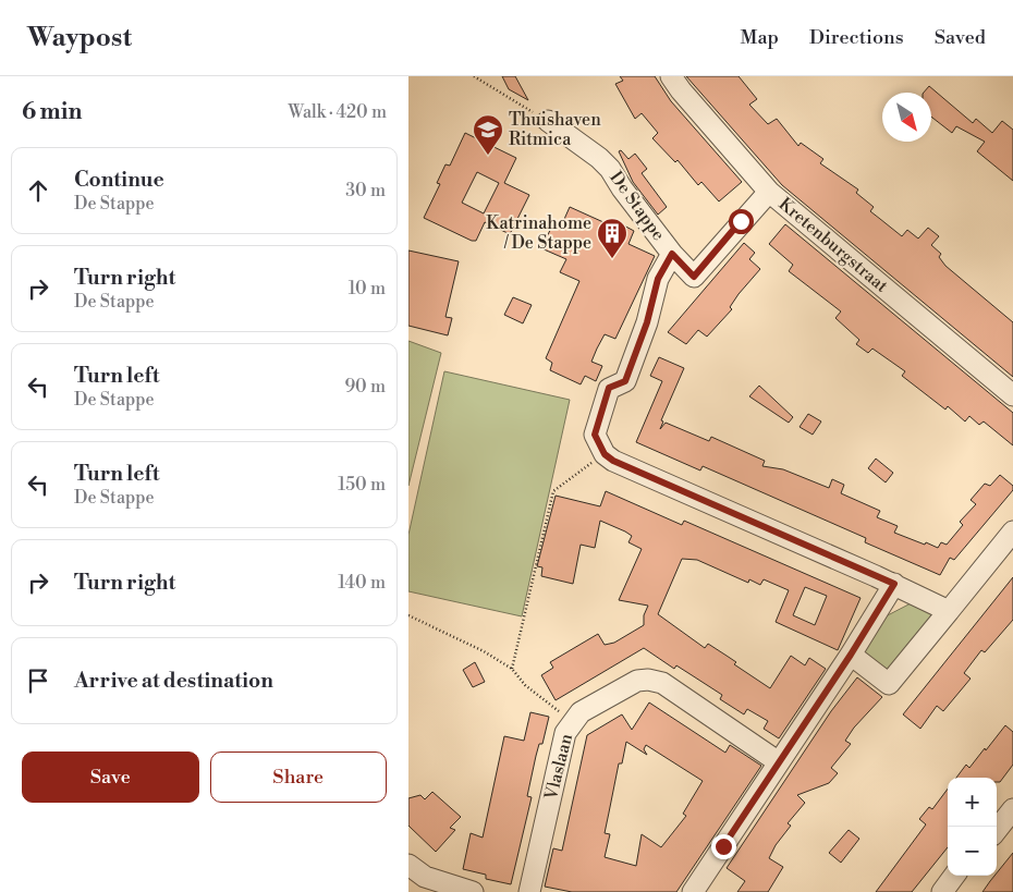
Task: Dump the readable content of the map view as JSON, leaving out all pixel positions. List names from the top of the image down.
{
  "streets": {
    "street": ["De Stappe", "Kretenburgstraat", "Vlaslaan"]
  },
  "crossings": [
    ["De Stappe", "Kretenburgstraat"]
  ],
  "places": {
    "school or university": ["Thuishaven Ritmica"],
    "building": ["Katrinahome / De Stappe"]
  },
  "north": "bottom right",
  "page": {
    "header": "Waypost",
    "nav": ["Map", "Directions", "Saved"],
    "heading": ["6 min", "Walk · 420 m"],
    "list": [
      ["Continue", "De Stappe", "30 m"],
      ["Turn right", "De Stappe", "10 m"],
      ["Turn left", "De Stappe", "90 m"],
      ["Turn left", "De Stappe", "150 m"],
      ["Turn right", "140 m"],
      "Arrive at destination"
    ],
    "buttons": ["Save", "Share"],
    "map_buttons": ["+", "−"]
  }
}
